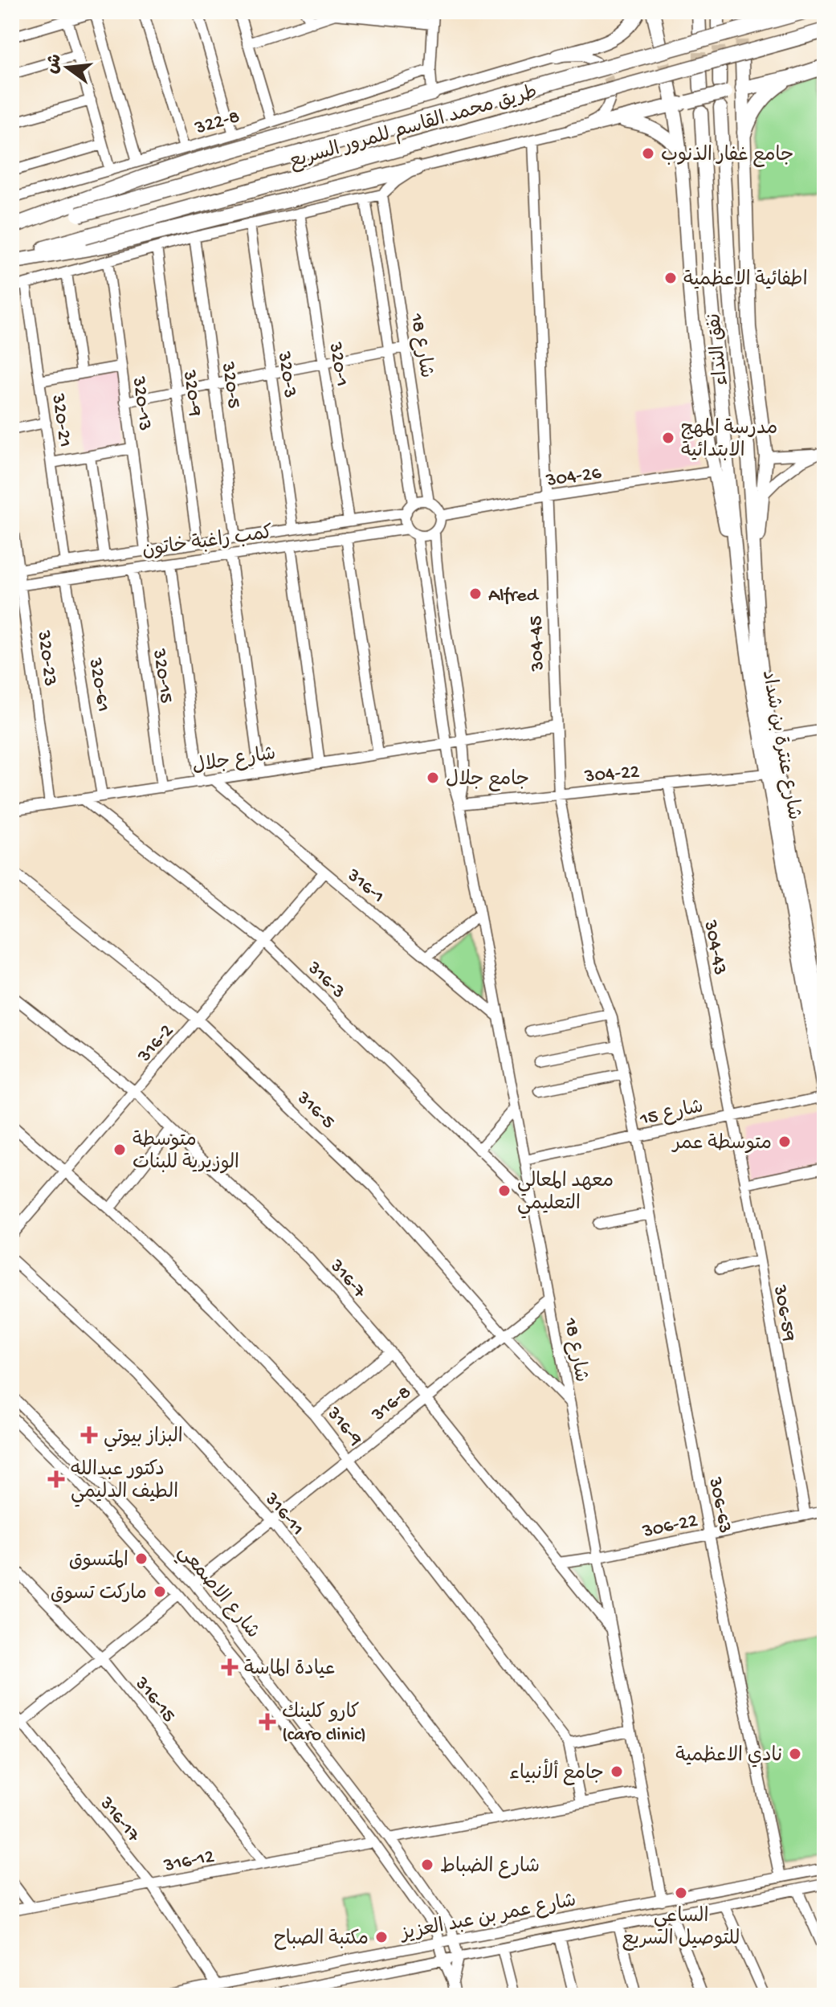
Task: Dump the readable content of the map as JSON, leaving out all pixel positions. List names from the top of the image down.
{
  "streets": {
    "highway": ["طريق محمد القاسم للمرور السريع"],
    "main road": ["نفق النداء", "شارع عنترة بن شداد"],
    "street": [
      "322-8",
      "شارع 18",
      "320-1",
      "320-3",
      "320-5",
      "320-9",
      "320-13",
      "320-21",
      "304-26",
      "كمب راغبة خاتون",
      "304-45",
      "320-23",
      "320-15",
      "320-61",
      "شارع جلال",
      "304-22",
      "316-1",
      "304-43",
      "316-3",
      "316-2",
      "316-5",
      "شارع 15",
      "316-7",
      "306-59",
      "316-8",
      "316-9",
      "306-63",
      "316-11",
      "306-22",
      "شارع الاصمعي",
      "316-15",
      "316-17",
      "316-12",
      "شارع عمر بن عبد العزيز"
    ]
  },
  "crossings": [
    ["شارع 18", "304-26"],
    ["شارع 18", "كمب راغبة خاتون"],
    ["شارع 18", "شارع جلال"],
    ["شارع 18", "304-22"],
    ["شارع 18", "316-1"],
    ["شارع 18", "316-3"],
    ["شارع 18", "316-5"],
    ["شارع 18", "شارع 15"],
    ["شارع 18", "316-7"],
    ["شارع 18", "316-8"],
    ["شارع 18", "306-22"],
    ["شارع 18", "شارع عمر بن عبد العزيز"],
    ["نفق النداء", "شارع عنترة بن شداد"],
    ["320-1", "كمب راغبة خاتون"],
    ["320-3", "كمب راغبة خاتون"],
    ["320-5", "كمب راغبة خاتون"],
    ["320-9", "كمب راغبة خاتون"],
    ["320-13", "كمب راغبة خاتون"],
    ["320-21", "كمب راغبة خاتون"],
    ["304-26", "كمب راغبة خاتون"],
    ["304-26", "304-45"],
    ["كمب راغبة خاتون", "320-23"],
    ["كمب راغبة خاتون", "320-15"],
    ["كمب راغبة خاتون", "320-61"],
    ["304-45", "شارع جلال"],
    ["304-45", "304-22"],
    ["304-45", "شارع 15"],
    ["304-45", "306-63"],
    ["320-23", "شارع جلال"],
    ["320-15", "شارع جلال"],
    ["320-61", "شارع جلال"],
    ["شارع عنترة بن شداد", "304-22"],
    ["شارع عنترة بن شداد", "شارع 15"],
    ["شارع جلال", "316-1"],
    ["شارع جلال", "316-3"],
    ["304-22", "304-43"],
    ["316-1", "316-2"],
    ["304-43", "شارع 15"],
    ["304-43", "306-59"],
    ["316-3", "316-2"],
    ["316-2", "316-5"],
    ["316-2", "316-7"],
    ["316-2", "316-9"],
    ["316-5", "316-8"],
    ["شارع 15", "306-59"],
    ["شارع 15", "306-63"],
    ["316-7", "316-8"],
    ["316-7", "306-22"],
    ["306-59", "306-22"],
    ["316-8", "316-9"],
    ["316-8", "316-11"],
    ["316-8", "شارع الاصمعي"],
    ["306-63", "306-22"],
    ["306-63", "شارع عمر بن عبد العزيز"],
    ["شارع الاصمعي", "316-12"],
    ["شارع الاصمعي", "شارع عمر بن عبد العزيز"],
    ["316-15", "316-12"],
    ["316-17", "316-12"],
    ["316-17", "شارع عمر بن عبد العزيز"]
  ],
  "places": {
    "other": [
      "جامع غفار الذنوب",
      "اطفائية الاعظمية",
      "مدرسة المهج الابتدائية",
      "Alfred",
      "جامع جلال",
      "متوسطة عمر",
      "متوسطة الوزيرية للبنات",
      "معهد المعالي التعليمي",
      "المتسوق",
      "ماركت تسوق",
      "نادي الاعظمية",
      "جامع ألأنبياء",
      "شارع الضباط",
      "الساعي للتوصيل السريع",
      "مكتبة الصباح"
    ],
    "health": [
      "البزاز بيوتي",
      "دكتور عبدالله الطيف الدليمي",
      "عيادة الماسة",
      "كارو كلينك (caro clinic)"
    ]
  },
  "north": "left"
}
